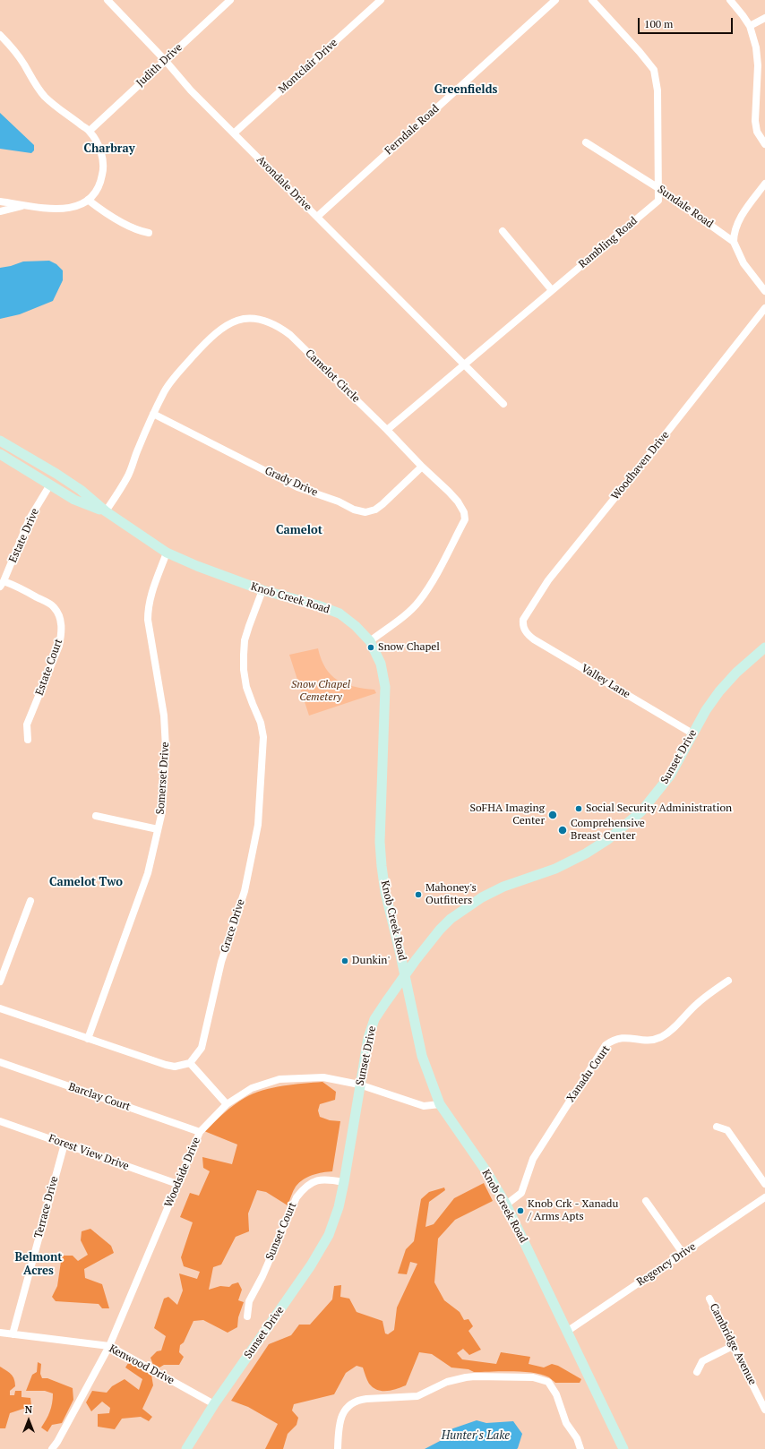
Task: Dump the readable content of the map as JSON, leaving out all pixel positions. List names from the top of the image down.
{
  "streets": {
    "main road": ["Knob Creek Road", "Sunset Drive"],
    "street": [
      "Judith Drive",
      "Montclair Drive",
      "Ferndale Road",
      "Avondale Drive",
      "Sundale Road",
      "Rambling Road",
      "Camelot Circle",
      "Woodhaven Drive",
      "Grady Drive",
      "Estate Drive",
      "Estate Court",
      "Valley Lane",
      "Somerset Drive",
      "Grace Drive",
      "Xanadu Court",
      "Barclay Court",
      "Forest View Drive",
      "Woodside Drive",
      "Terrace Drive",
      "Sunset Court",
      "Regency Drive",
      "Cambridge Avenue",
      "Kenwood Drive"
    ]
  },
  "crossings": [
    ["Judith Drive", "Avondale Drive"],
    ["Montclair Drive", "Avondale Drive"],
    ["Ferndale Road", "Avondale Drive"],
    ["Avondale Drive", "Rambling Road"],
    ["Sundale Road", "Rambling Road"],
    ["Rambling Road", "Camelot Circle"],
    ["Camelot Circle", "Grady Drive"],
    ["Camelot Circle", "Knob Creek Road"],
    ["Woodhaven Drive", "Valley Lane"],
    ["Estate Drive", "Knob Creek Road"],
    ["Estate Drive", "Estate Court"],
    ["Knob Creek Road", "Sunset Drive"],
    ["Knob Creek Road", "Somerset Drive"],
    ["Knob Creek Road", "Grace Drive"],
    ["Knob Creek Road", "Xanadu Court"],
    ["Knob Creek Road", "Woodside Drive"],
    ["Knob Creek Road", "Regency Drive"],
    ["Valley Lane", "Sunset Drive"],
    ["Sunset Drive", "Woodside Drive"],
    ["Sunset Drive", "Sunset Court"],
    ["Sunset Drive", "Kenwood Drive"],
    ["Barclay Court", "Woodside Drive"],
    ["Forest View Drive", "Woodside Drive"],
    ["Forest View Drive", "Terrace Drive"],
    ["Woodside Drive", "Kenwood Drive"],
    ["Terrace Drive", "Kenwood Drive"]
  ],
  "districts": [
    "Greenfields",
    "Charbray",
    "Camelot",
    "Camelot Two",
    "Belmont Acres"
  ],
  "water": ["Hunter's Lake"],
  "parks": ["Snow Chapel Cemetery"],
  "places": [
    "Snow Chapel",
    "Social Security Administration",
    "SoFHA Imaging Center",
    "Comprehensive Breast Center",
    "Mahoney's Outfitters",
    "Dunkin'",
    "Knob Crk - Xanadu / Arms Apts"
  ],
  "scale_bar": "100 m",
  "north": "top"
}
